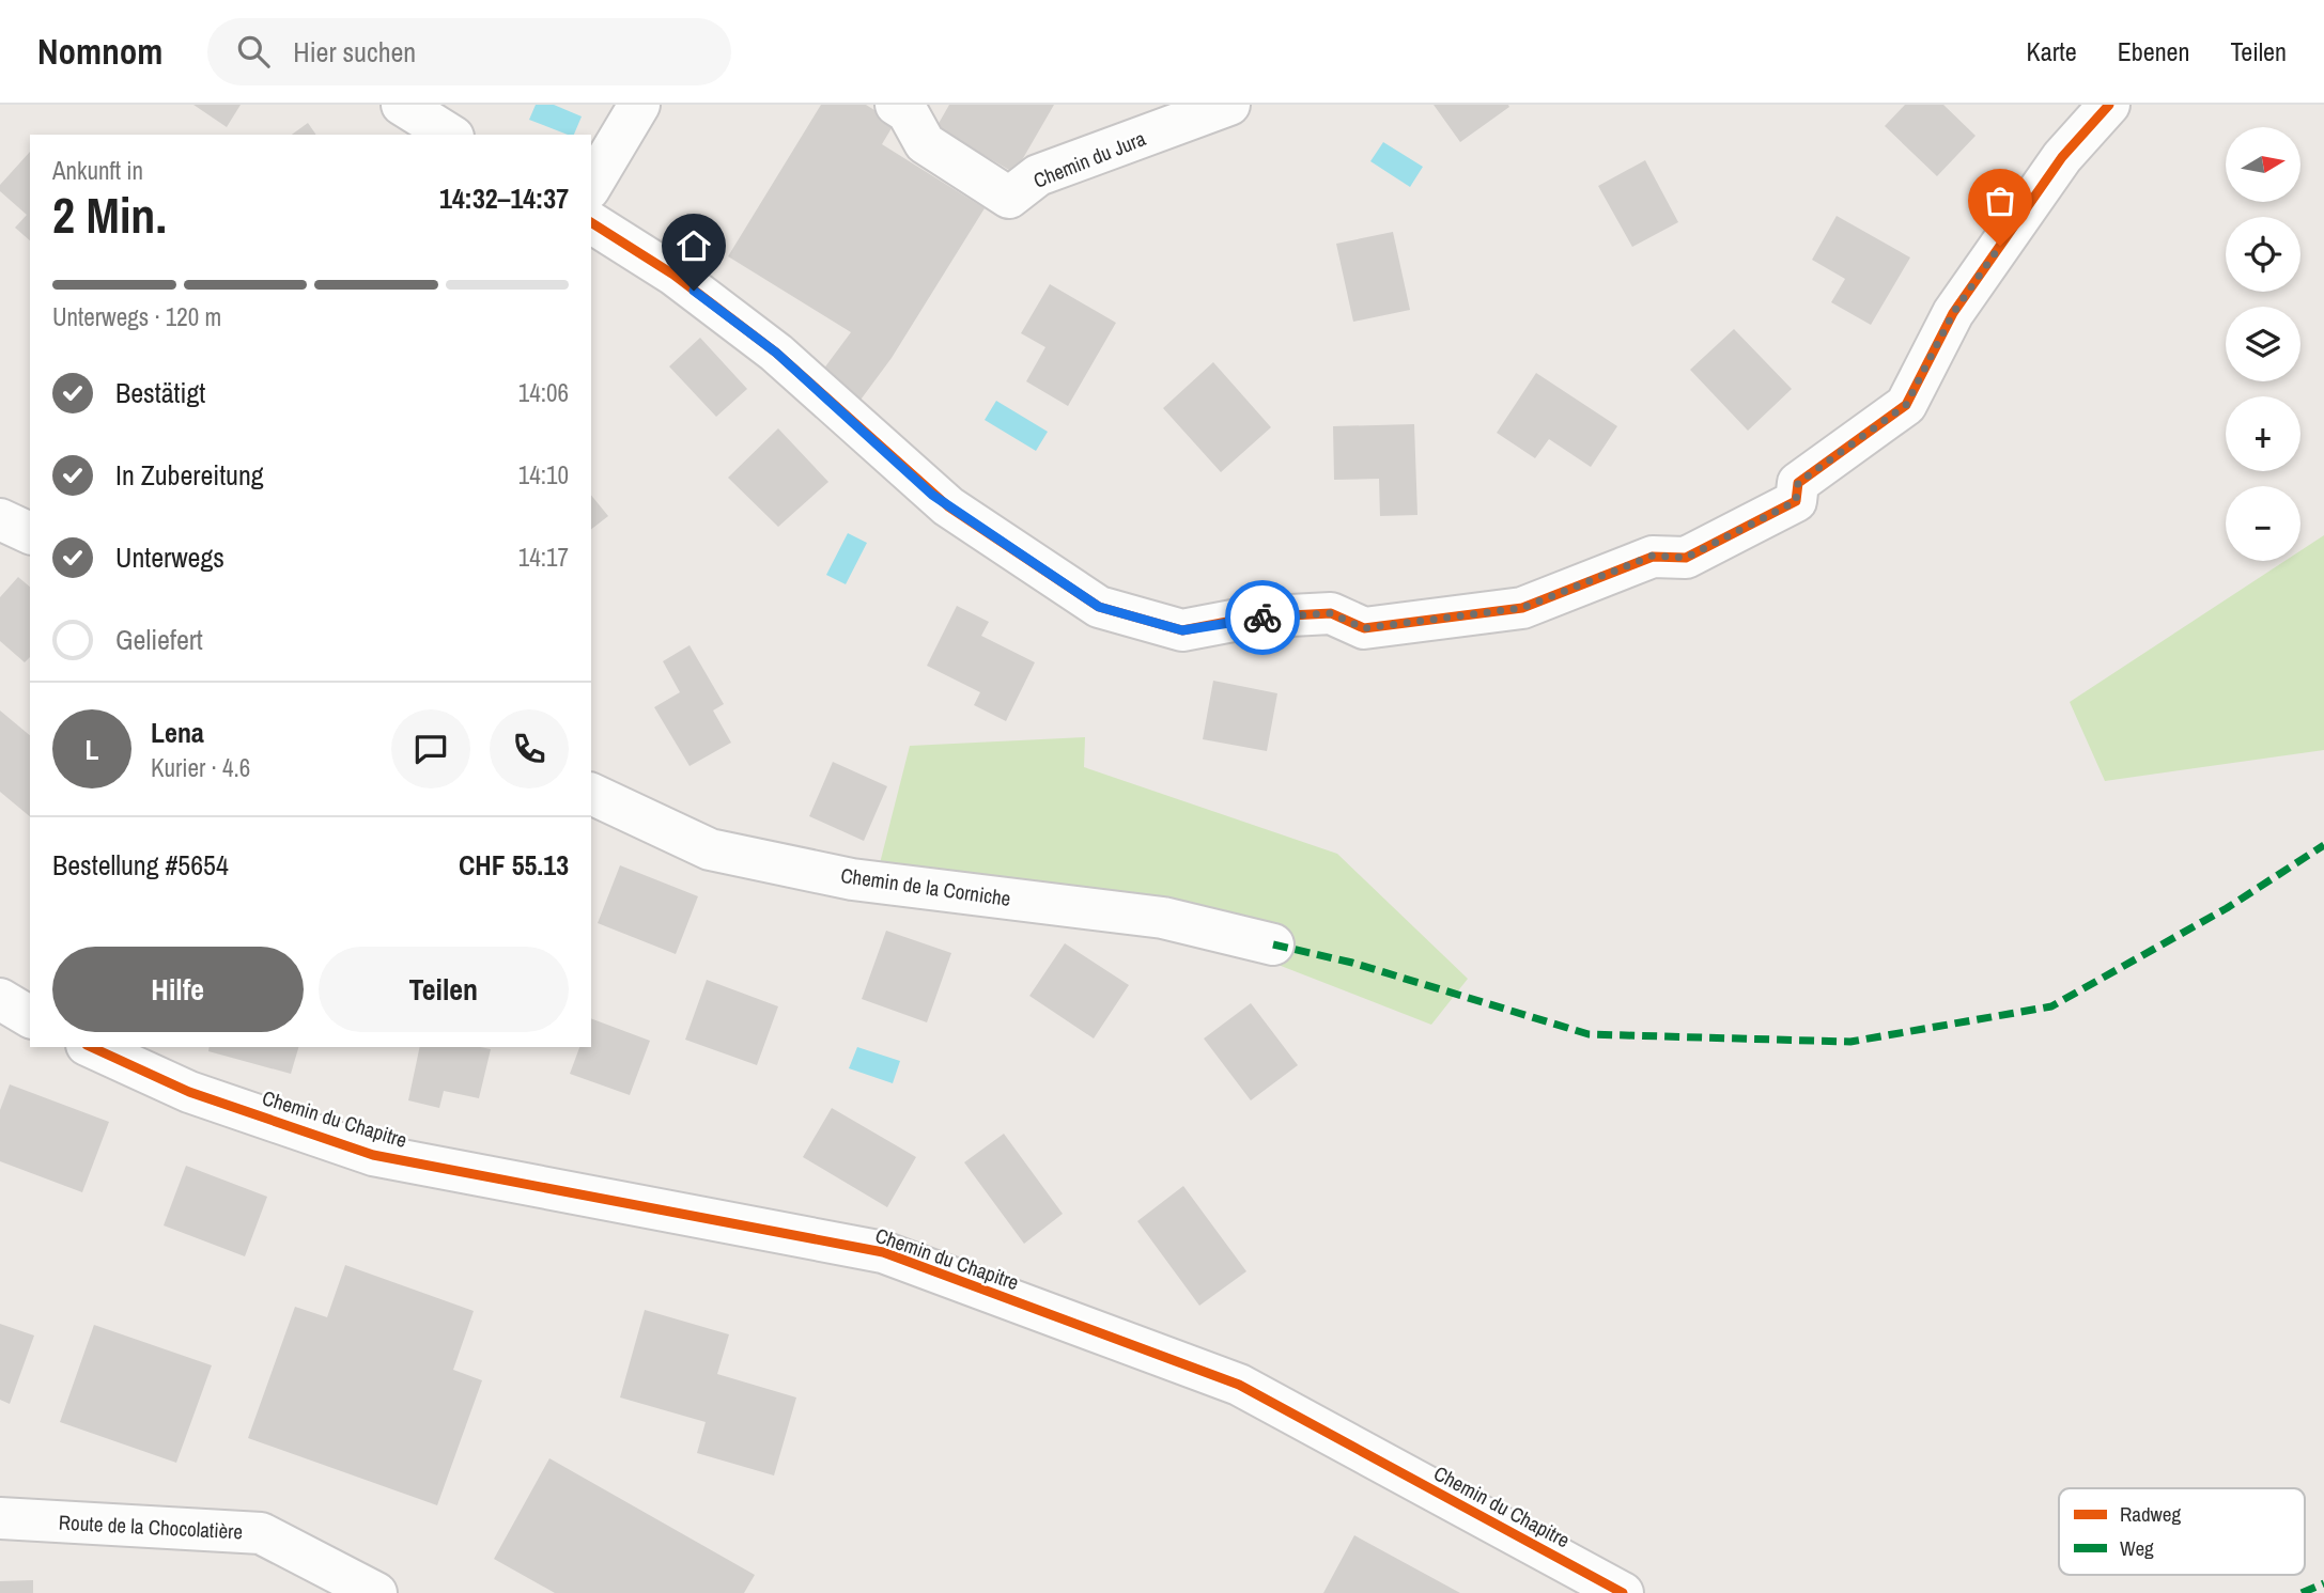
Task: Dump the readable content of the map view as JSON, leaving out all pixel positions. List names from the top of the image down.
{
  "streets": {
    "street": [
      "Chemin du Jura",
      "Chemin de la Corniche",
      "Chemin du Chapitre",
      "Route de la Chocolatière"
    ]
  },
  "legend": ["Radweg", "Weg"],
  "north": "right",
  "page": {
    "header": "Nomnom",
    "search": "Hier suchen",
    "nav": ["Karte", "Ebenen", "Teilen"],
    "map_buttons": ["+", "−"],
    "heading": ["2 Min.", "Ankunft in", "14:32–14:37"],
    "panel": [
      "Lena",
      "Kurier · 4.6",
      "Bestellung #5654",
      "CHF 55.13"
    ],
    "bar": "Unterwegs · 120 m",
    "list": [
      ["Bestätigt", "14:06"],
      ["In Zubereitung", "14:10"],
      ["Unterwegs", "14:17"],
      "Geliefert"
    ],
    "round": "L",
    "buttons": ["Hilfe", "Teilen"]
  }
}
